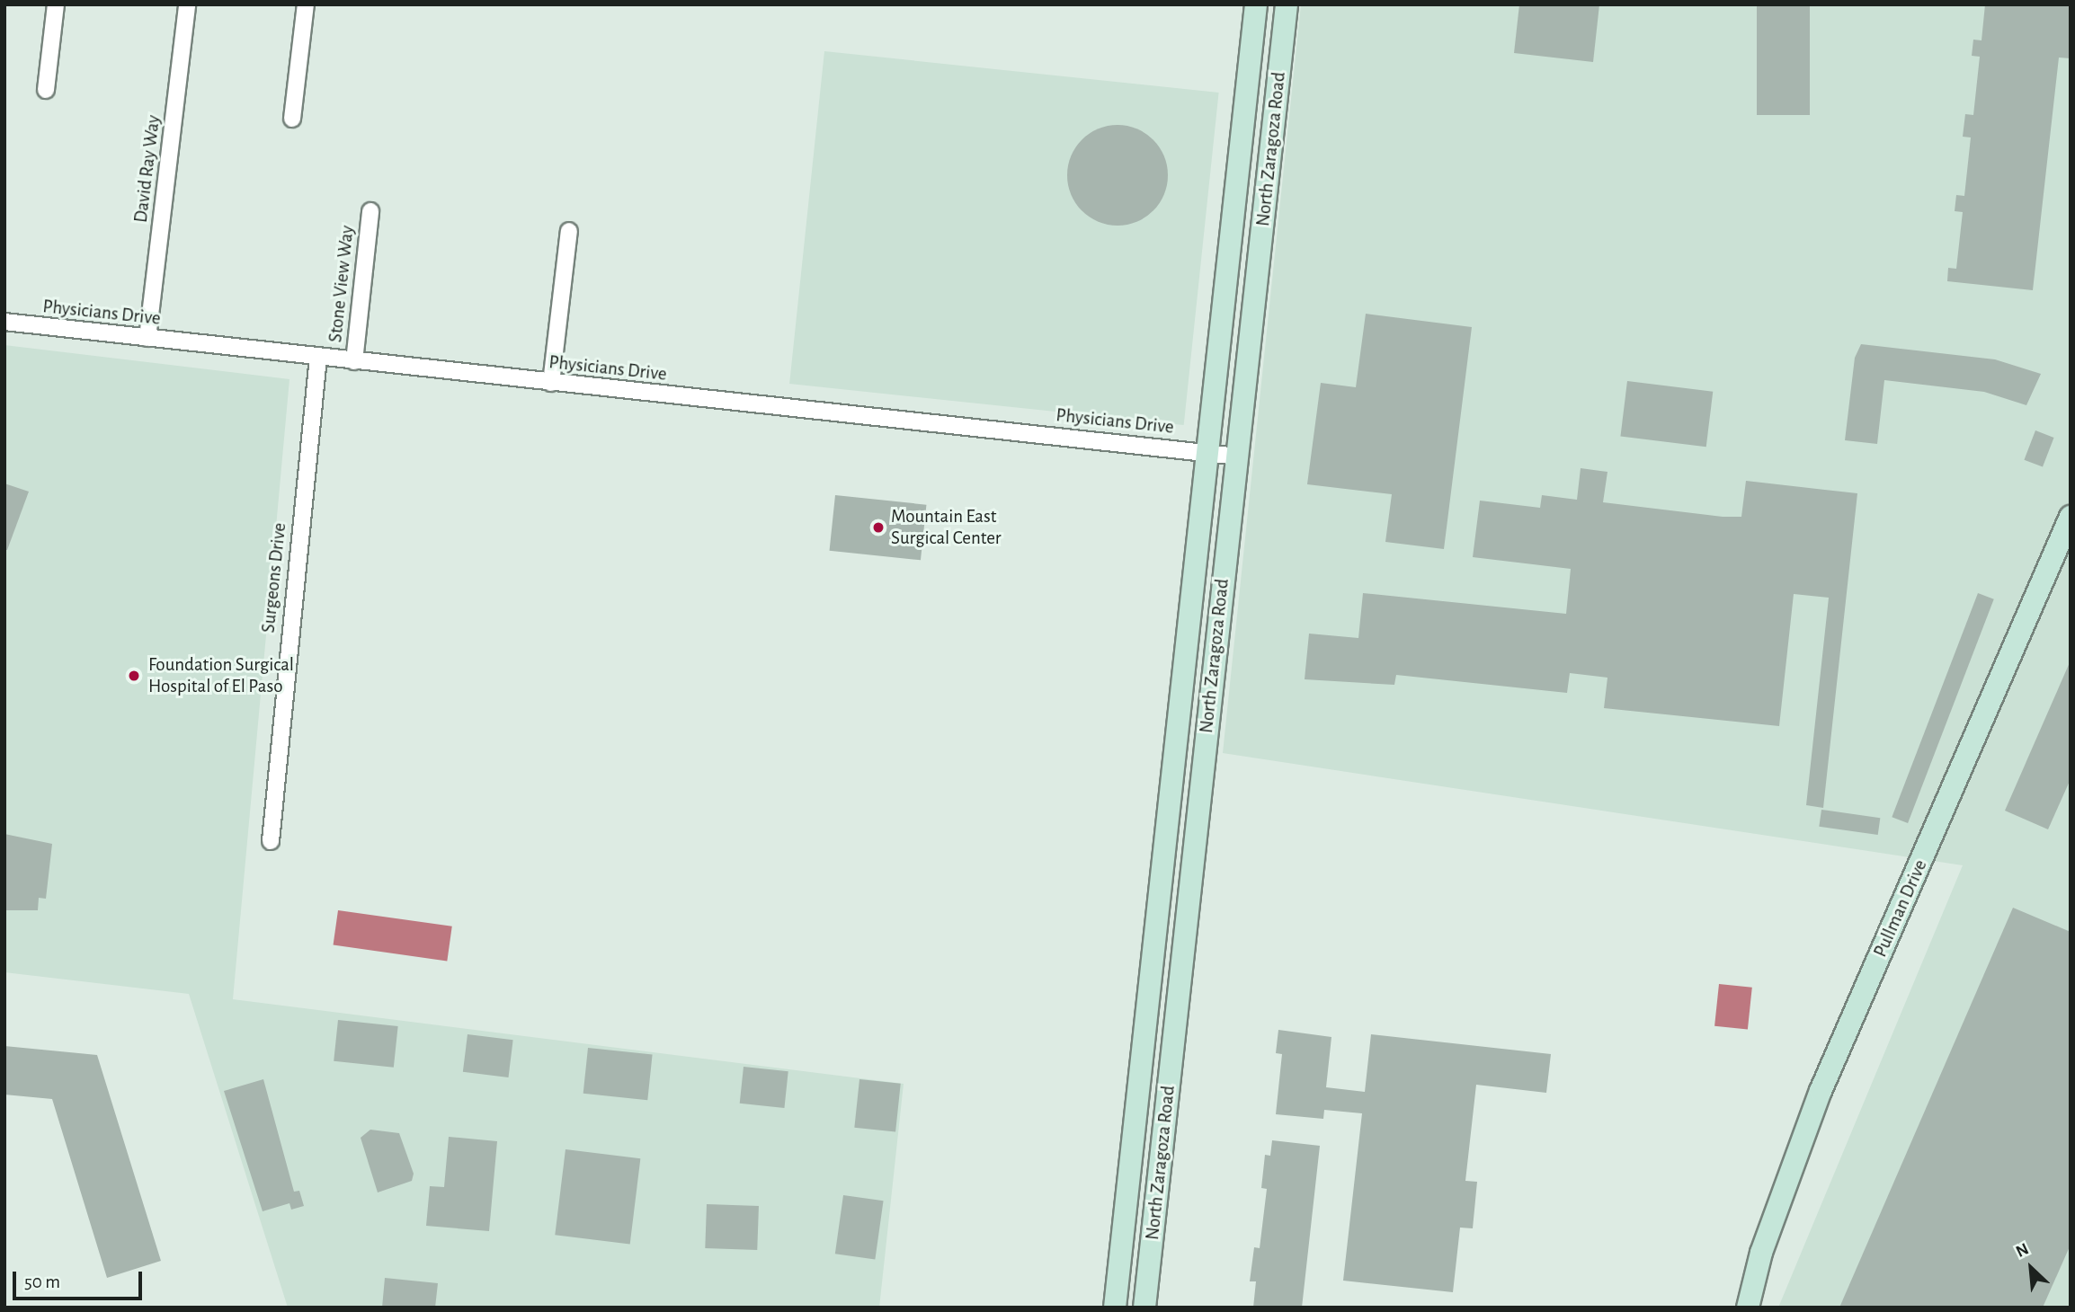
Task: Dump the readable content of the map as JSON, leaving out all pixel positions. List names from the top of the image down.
{
  "streets": {
    "main road": ["North Zaragoza Road", "Pullman Drive"],
    "street": [
      "David Ray Way",
      "Stone View Way",
      "Physicians Drive",
      "Surgeons Drive"
    ]
  },
  "crossings": [
    ["North Zaragoza Road", "Physicians Drive"],
    ["David Ray Way", "Physicians Drive"],
    ["Stone View Way", "Physicians Drive"],
    ["Physicians Drive", "Surgeons Drive"]
  ],
  "places": ["Mountain East Surgical Center", "Foundation Surgical Hospital of El Paso"],
  "scale_bar": "50 m",
  "north": "top left"
}
